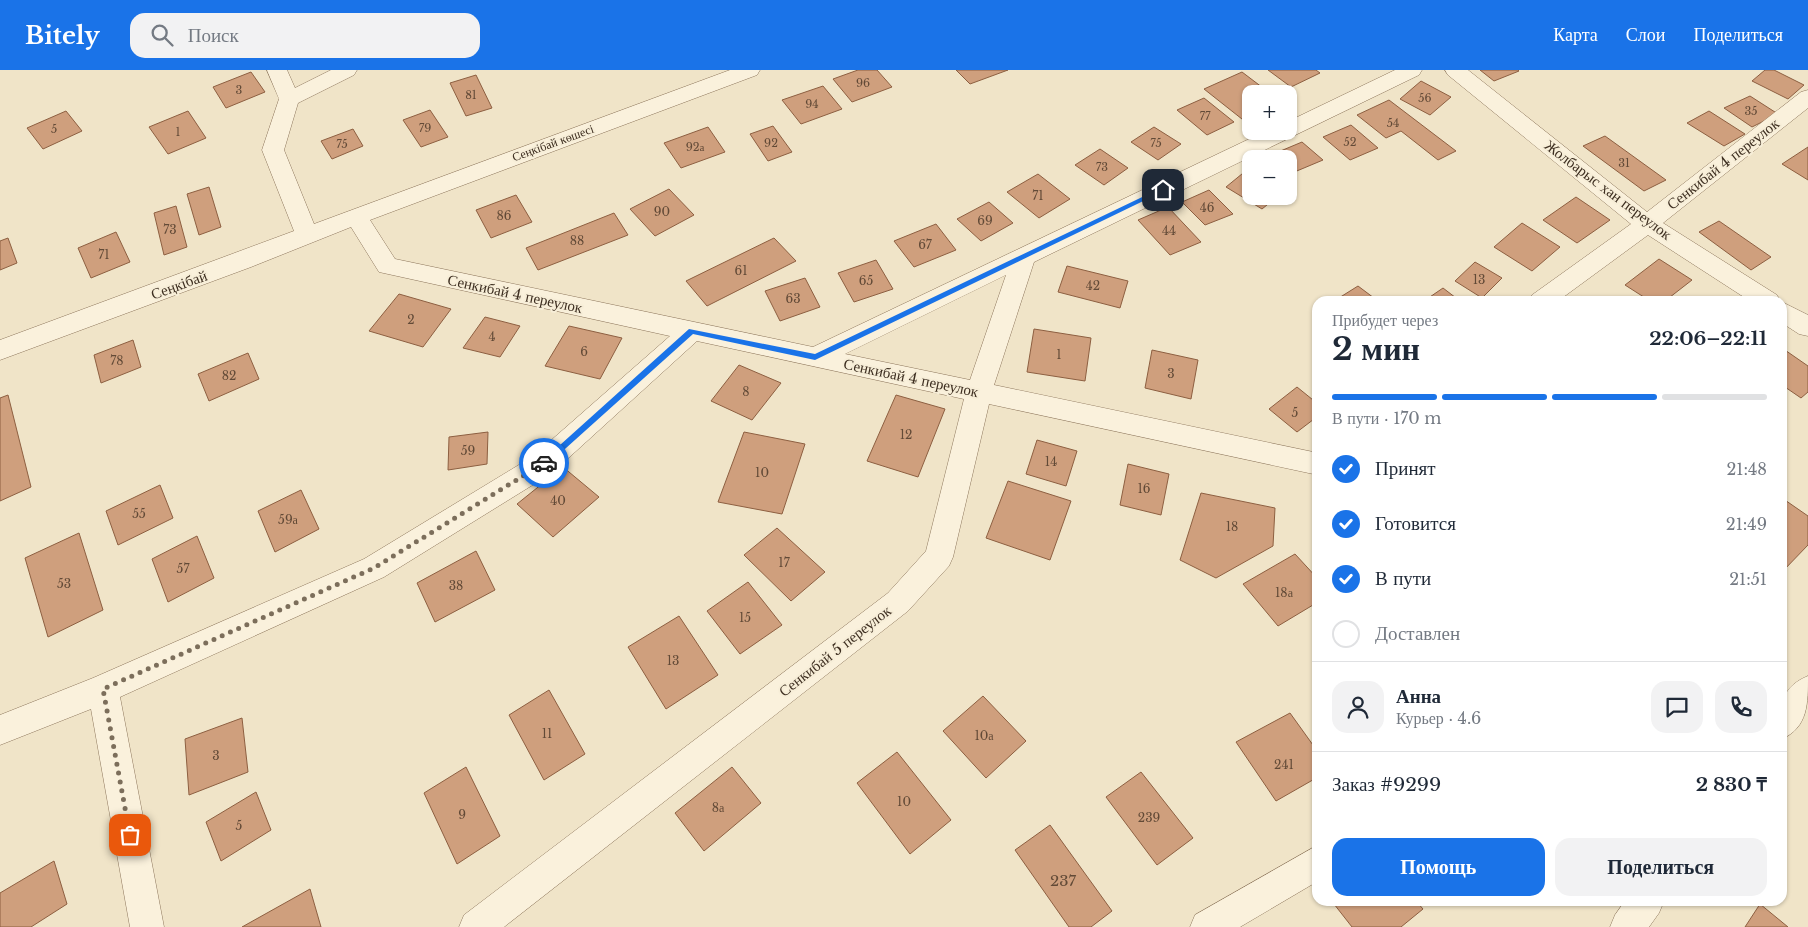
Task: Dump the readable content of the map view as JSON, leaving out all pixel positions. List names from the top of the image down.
{
  "streets": {
    "street": [
      "Сеңкібай көшесі",
      "Сенкибай 4 переулок",
      "Жолбарыс хан переулок",
      "Сеңкібай",
      "Сенкибай 5 переулок"
    ]
  },
  "crossings": [
    ["Сеңкібай көшесі", "Сенкибай 4 переулок"],
    ["Сеңкібай көшесі", "Сеңкібай"],
    ["Сенкибай 4 переулок", "Жолбарыс хан переулок"],
    ["Сенкибай 4 переулок", "Сеңкібай"],
    ["Сенкибай 4 переулок", "Сенкибай 5 переулок"]
  ],
  "house_numbers": [
    "96",
    "3",
    "81",
    "56",
    "94",
    "35",
    "77",
    "54",
    "79",
    "5",
    "1",
    "52",
    "92",
    "75",
    "75",
    "92а",
    "31",
    "73",
    "71",
    "46",
    "90",
    "86",
    "69",
    "73",
    "44",
    "88",
    "67",
    "71",
    "61",
    "13",
    "65",
    "42",
    "63",
    "2",
    "4",
    "6",
    "1",
    "78",
    "3",
    "82",
    "8",
    "5",
    "12",
    "59",
    "14",
    "10",
    "16",
    "40",
    "55",
    "59а",
    "18",
    "17",
    "57",
    "53",
    "38",
    "18а",
    "15",
    "13",
    "11",
    "10а",
    "3",
    "241",
    "10",
    "8а",
    "9",
    "239",
    "5",
    "237"
  ],
  "page": {
    "header": "Bitely",
    "search": "Поиск",
    "nav": ["Карта", "Слои", "Поделиться"],
    "map_buttons": ["+", "−"],
    "heading": ["2 мин", "Прибудет через", "22:06–22:11"],
    "panel": [
      "Анна",
      "Курьер · 4.6",
      "Заказ #9299",
      "2 830 ₸"
    ],
    "bar": "В пути · 170 m",
    "list": [
      ["Принят", "21:48"],
      ["Готовится", "21:49"],
      ["В пути", "21:51"],
      "Доставлен"
    ],
    "buttons": ["Помощь", "Поделиться"]
  }
}
